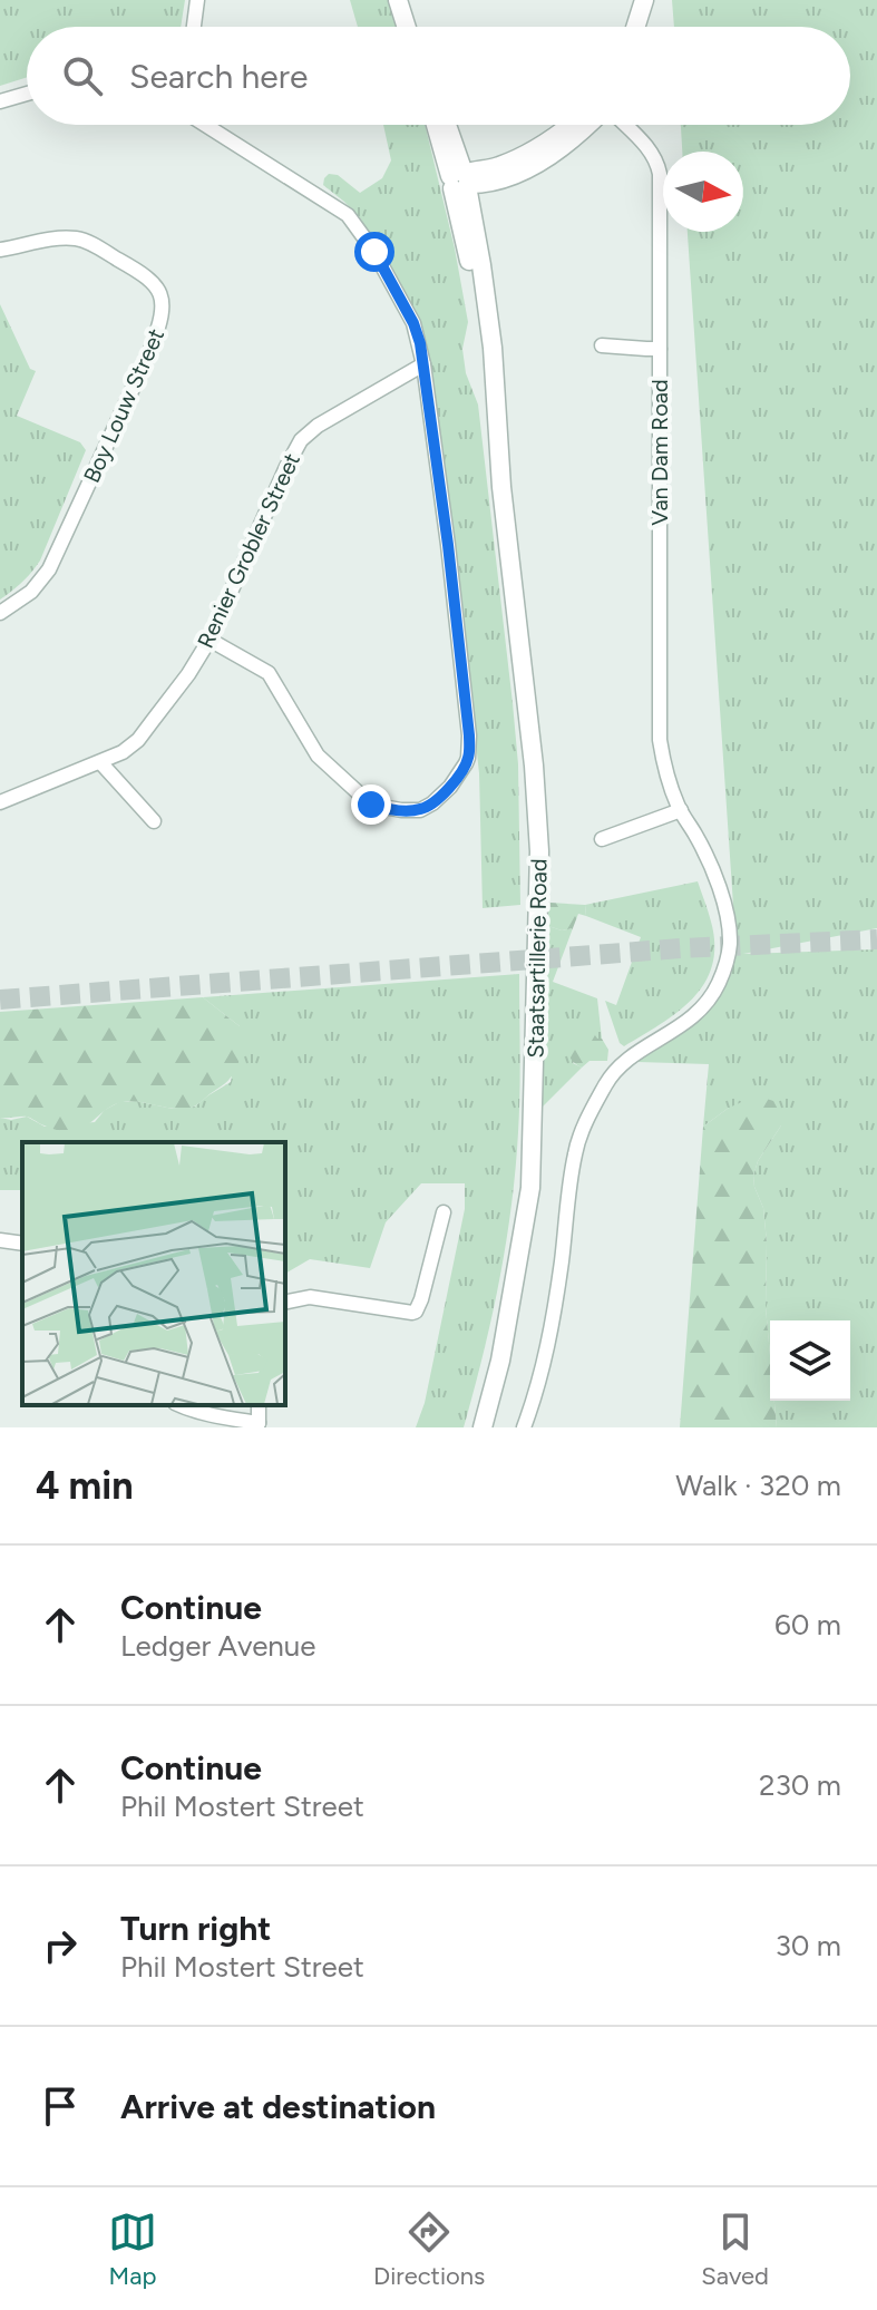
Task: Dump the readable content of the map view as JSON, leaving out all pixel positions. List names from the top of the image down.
{
  "streets": {
    "street": [
      "Boy Louw Street",
      "Van Dam Road",
      "Renier Grobler Street",
      "Staatsartillerie Road"
    ]
  },
  "north": "right",
  "page": {
    "search": "Search here",
    "heading": ["4 min", "Walk · 320 m"],
    "list": [
      ["Continue", "Ledger Avenue", "60 m"],
      ["Continue", "Phil Mostert Street", "230 m"],
      ["Turn right", "Phil Mostert Street", "30 m"],
      "Arrive at destination"
    ],
    "nav": ["Map", "Directions", "Saved"]
  }
}
